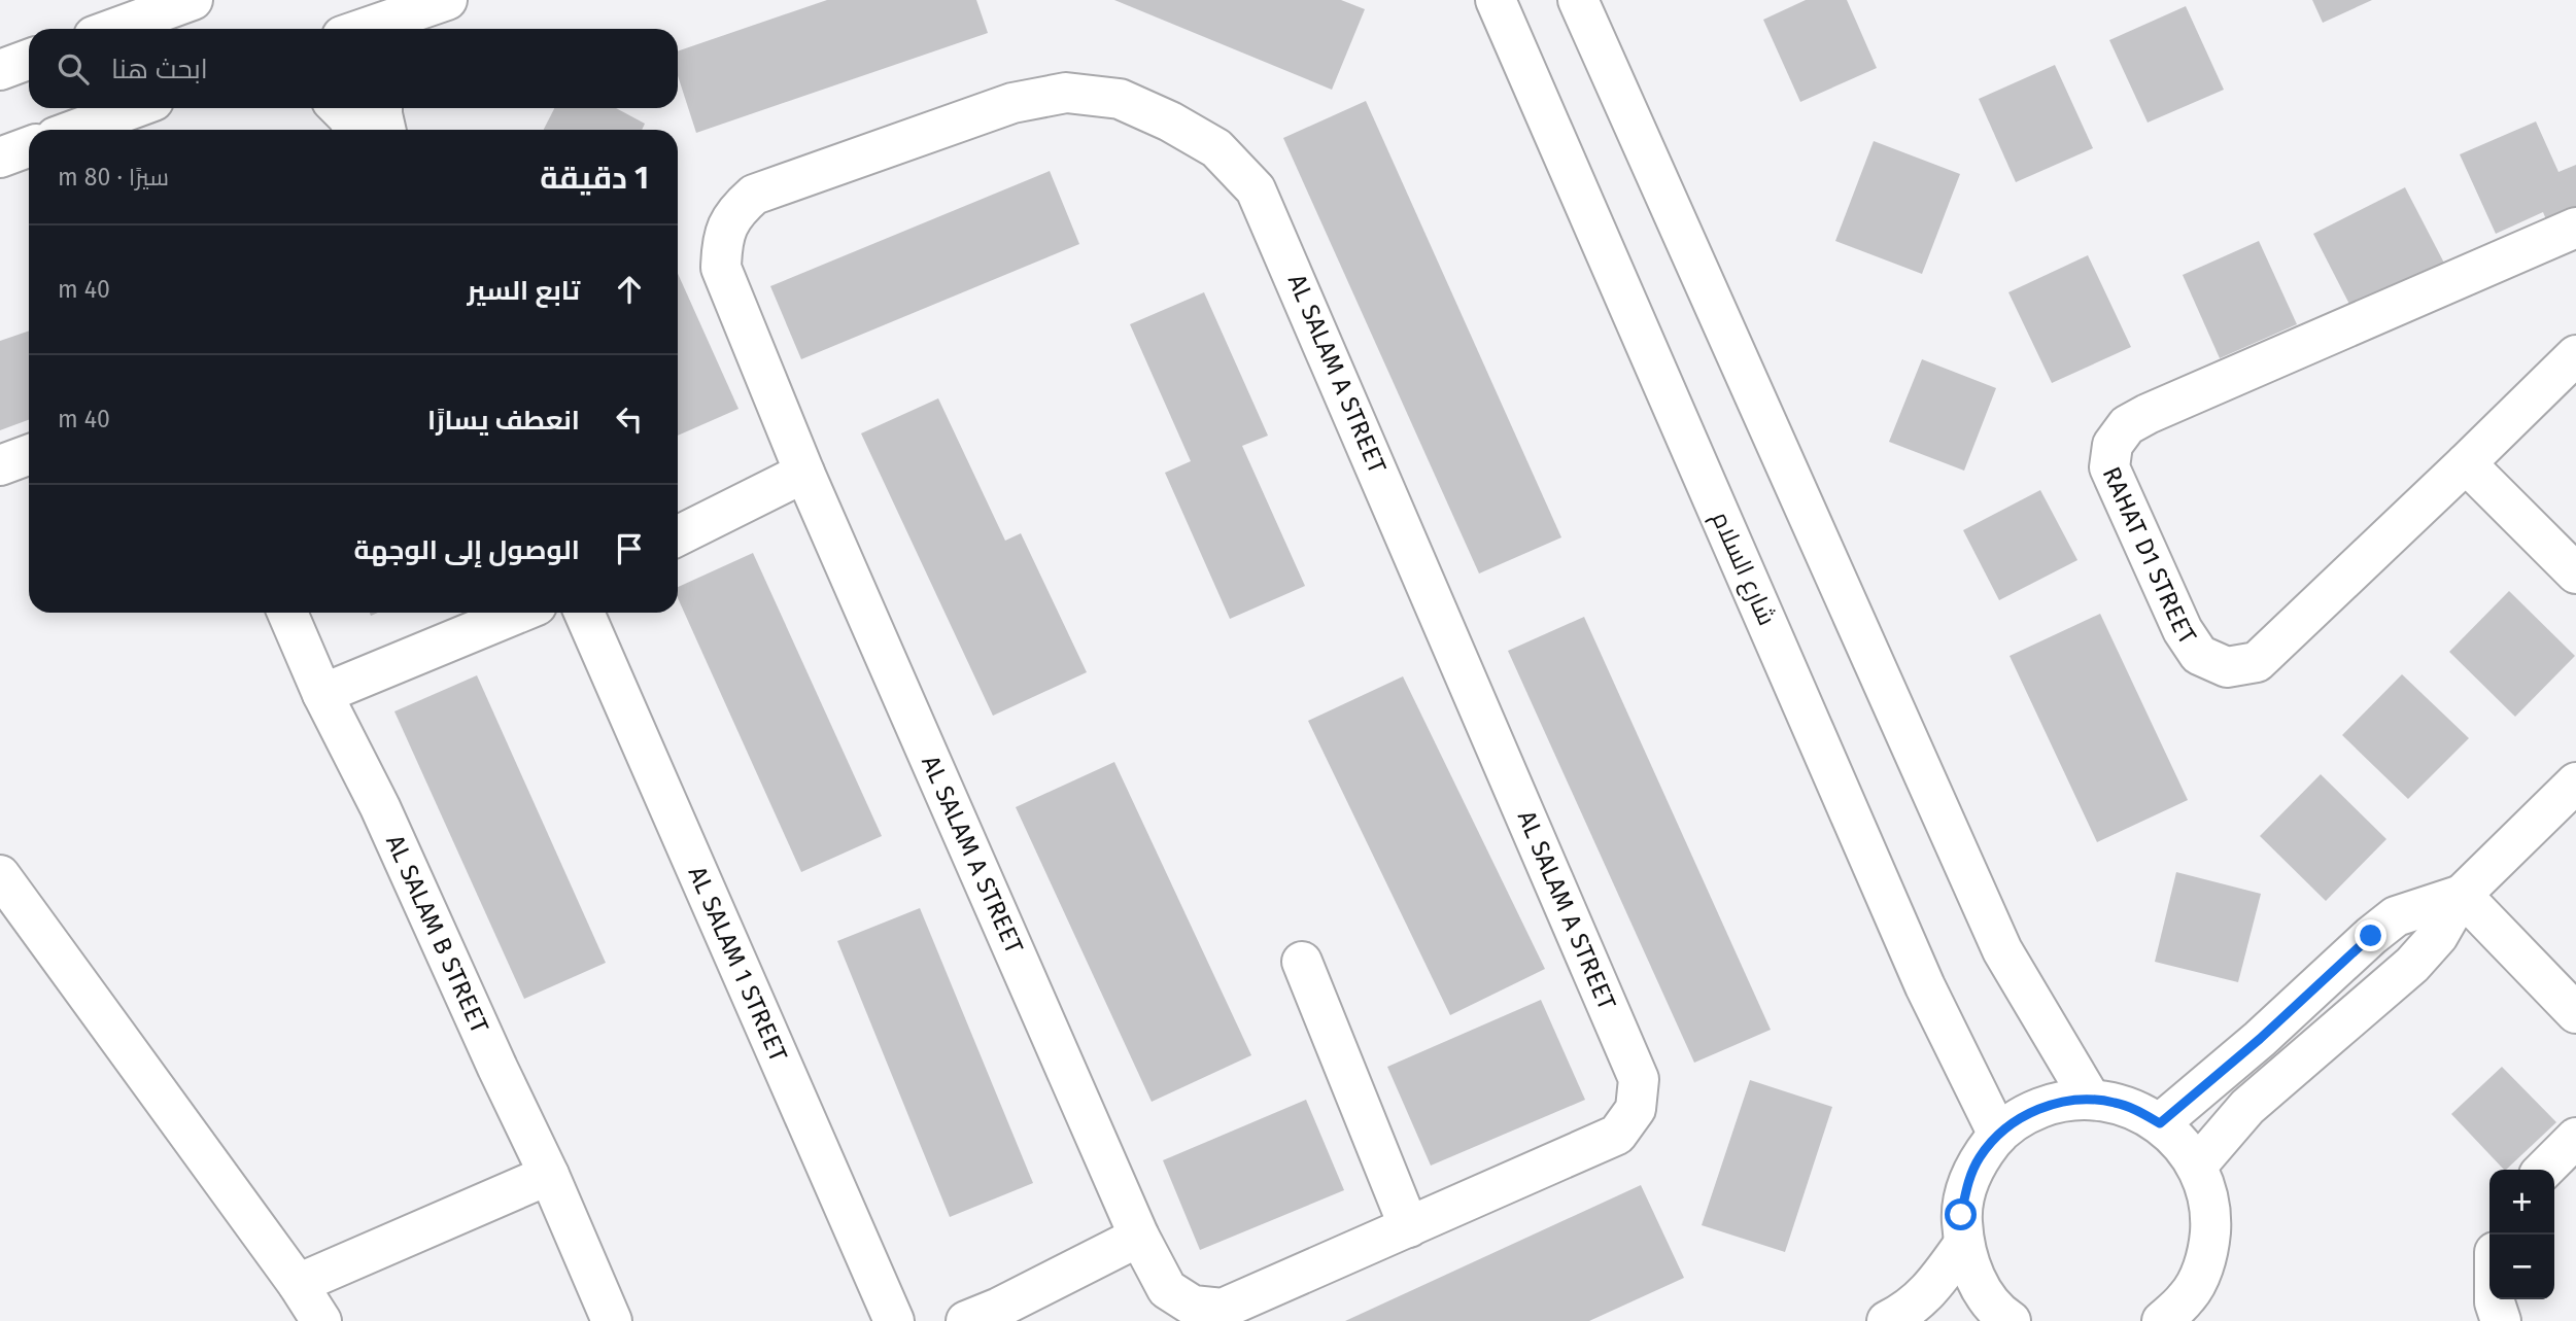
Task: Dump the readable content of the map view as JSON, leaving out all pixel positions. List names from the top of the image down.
{
  "streets": {
    "street": [
      "AL SALAM A STREET",
      "RAHAT D1 STREET",
      "شارع السلام",
      "AL SALAM B STREET",
      "AL SALAM 1 STREET"
    ]
  },
  "page": {
    "search": "ابحث هنا",
    "heading": ["1 دقيقة", "سيرًا · 80 m"],
    "list": [
      ["تابع السير", "40 m"],
      ["انعطف يسارًا", "40 m"],
      "الوصول إلى الوجهة"
    ],
    "map_buttons": ["+", "−"]
  }
}
